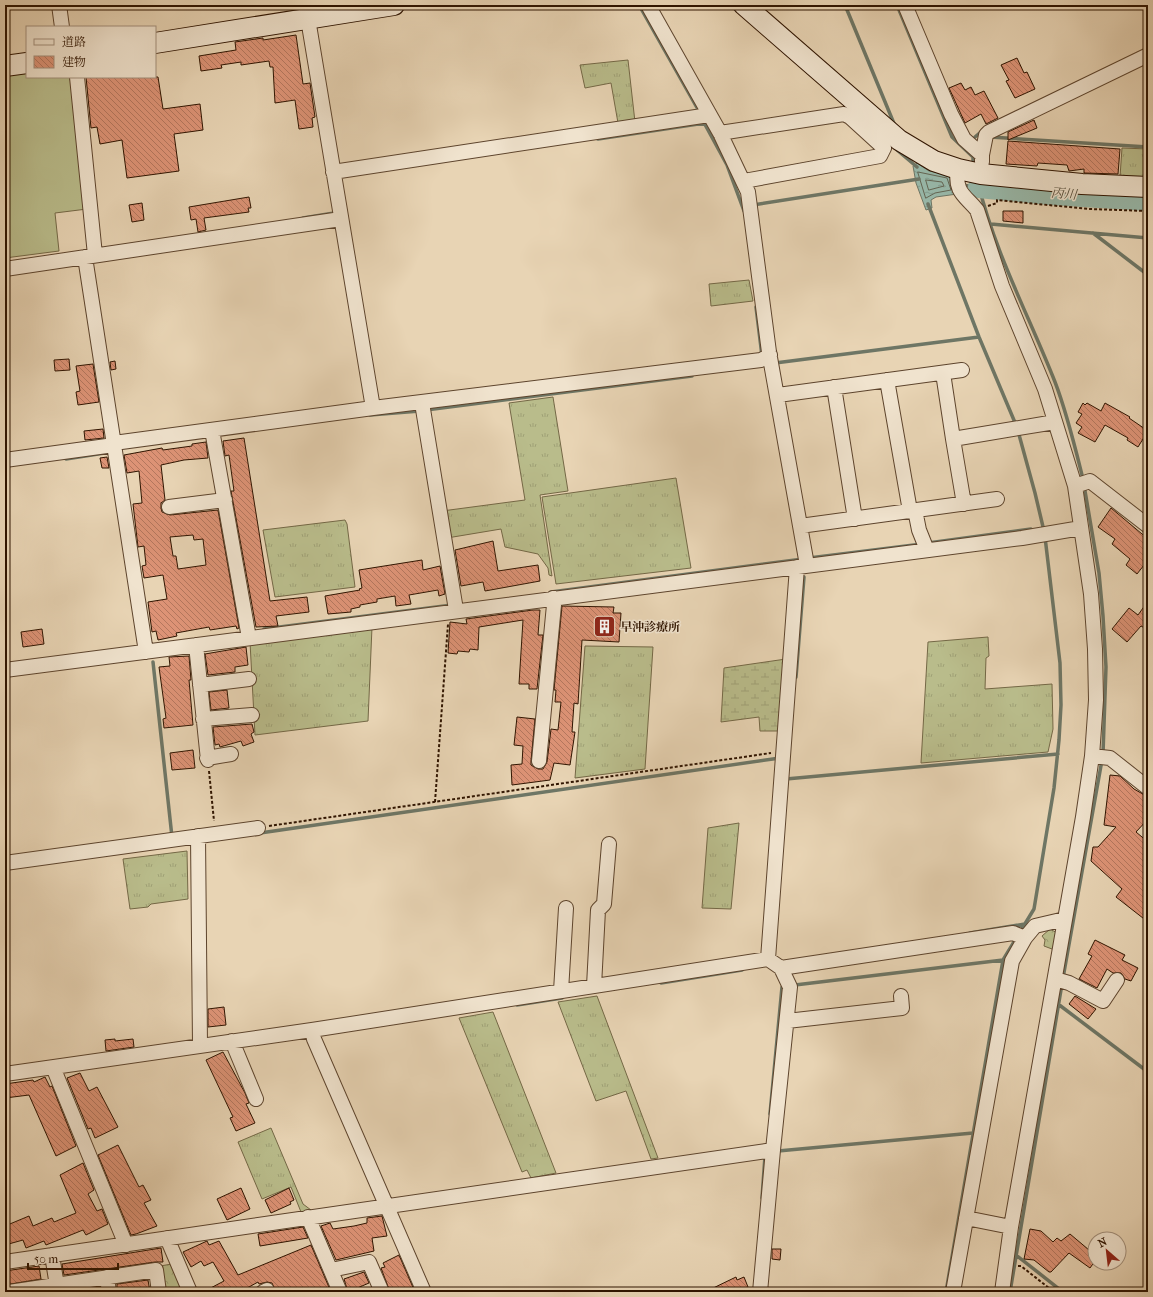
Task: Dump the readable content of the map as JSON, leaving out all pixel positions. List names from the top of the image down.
{
  "water": ["丙川"],
  "places": {
    "building": ["早沖診療所"]
  },
  "legend": ["道路", "建物"],
  "scale_bar": "50 m",
  "north": "top left"
}
